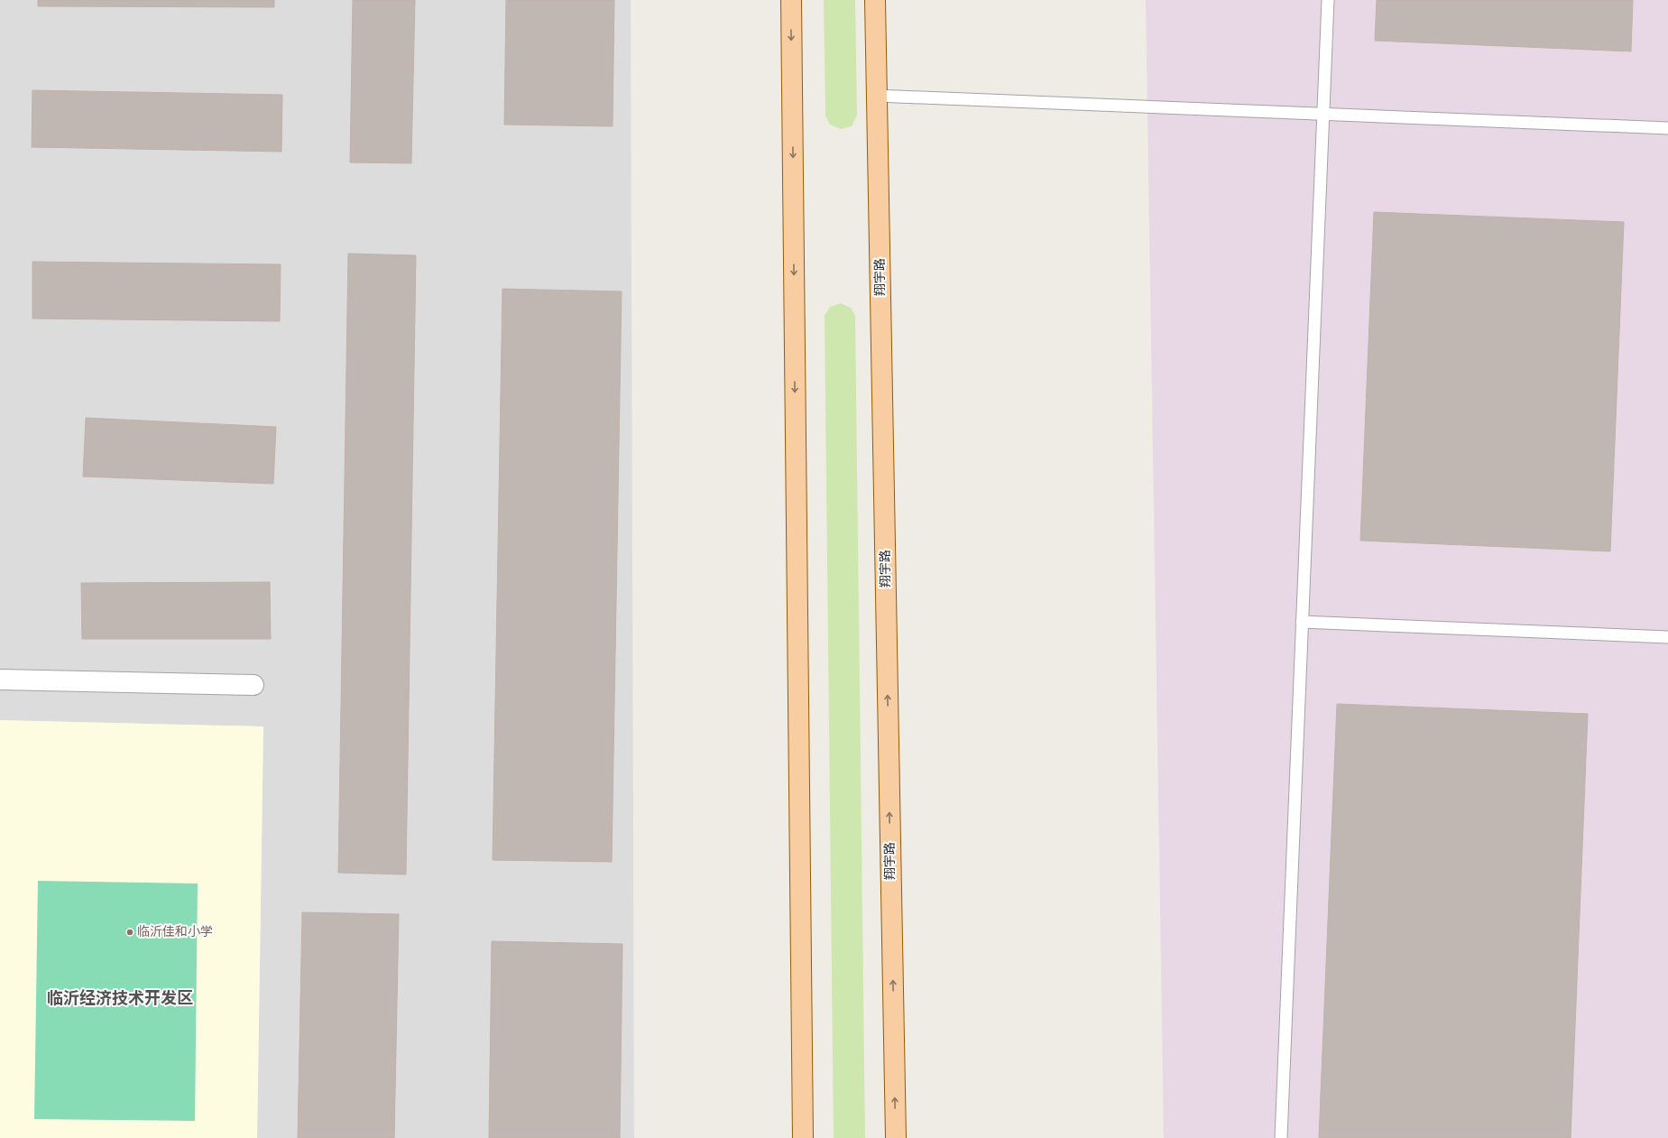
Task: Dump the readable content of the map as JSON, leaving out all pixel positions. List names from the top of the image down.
{
  "streets": {
    "main road": ["翔宇路"]
  },
  "districts": ["临沂经济技术开发区"],
  "places": ["临沂佳和小学"]
}
